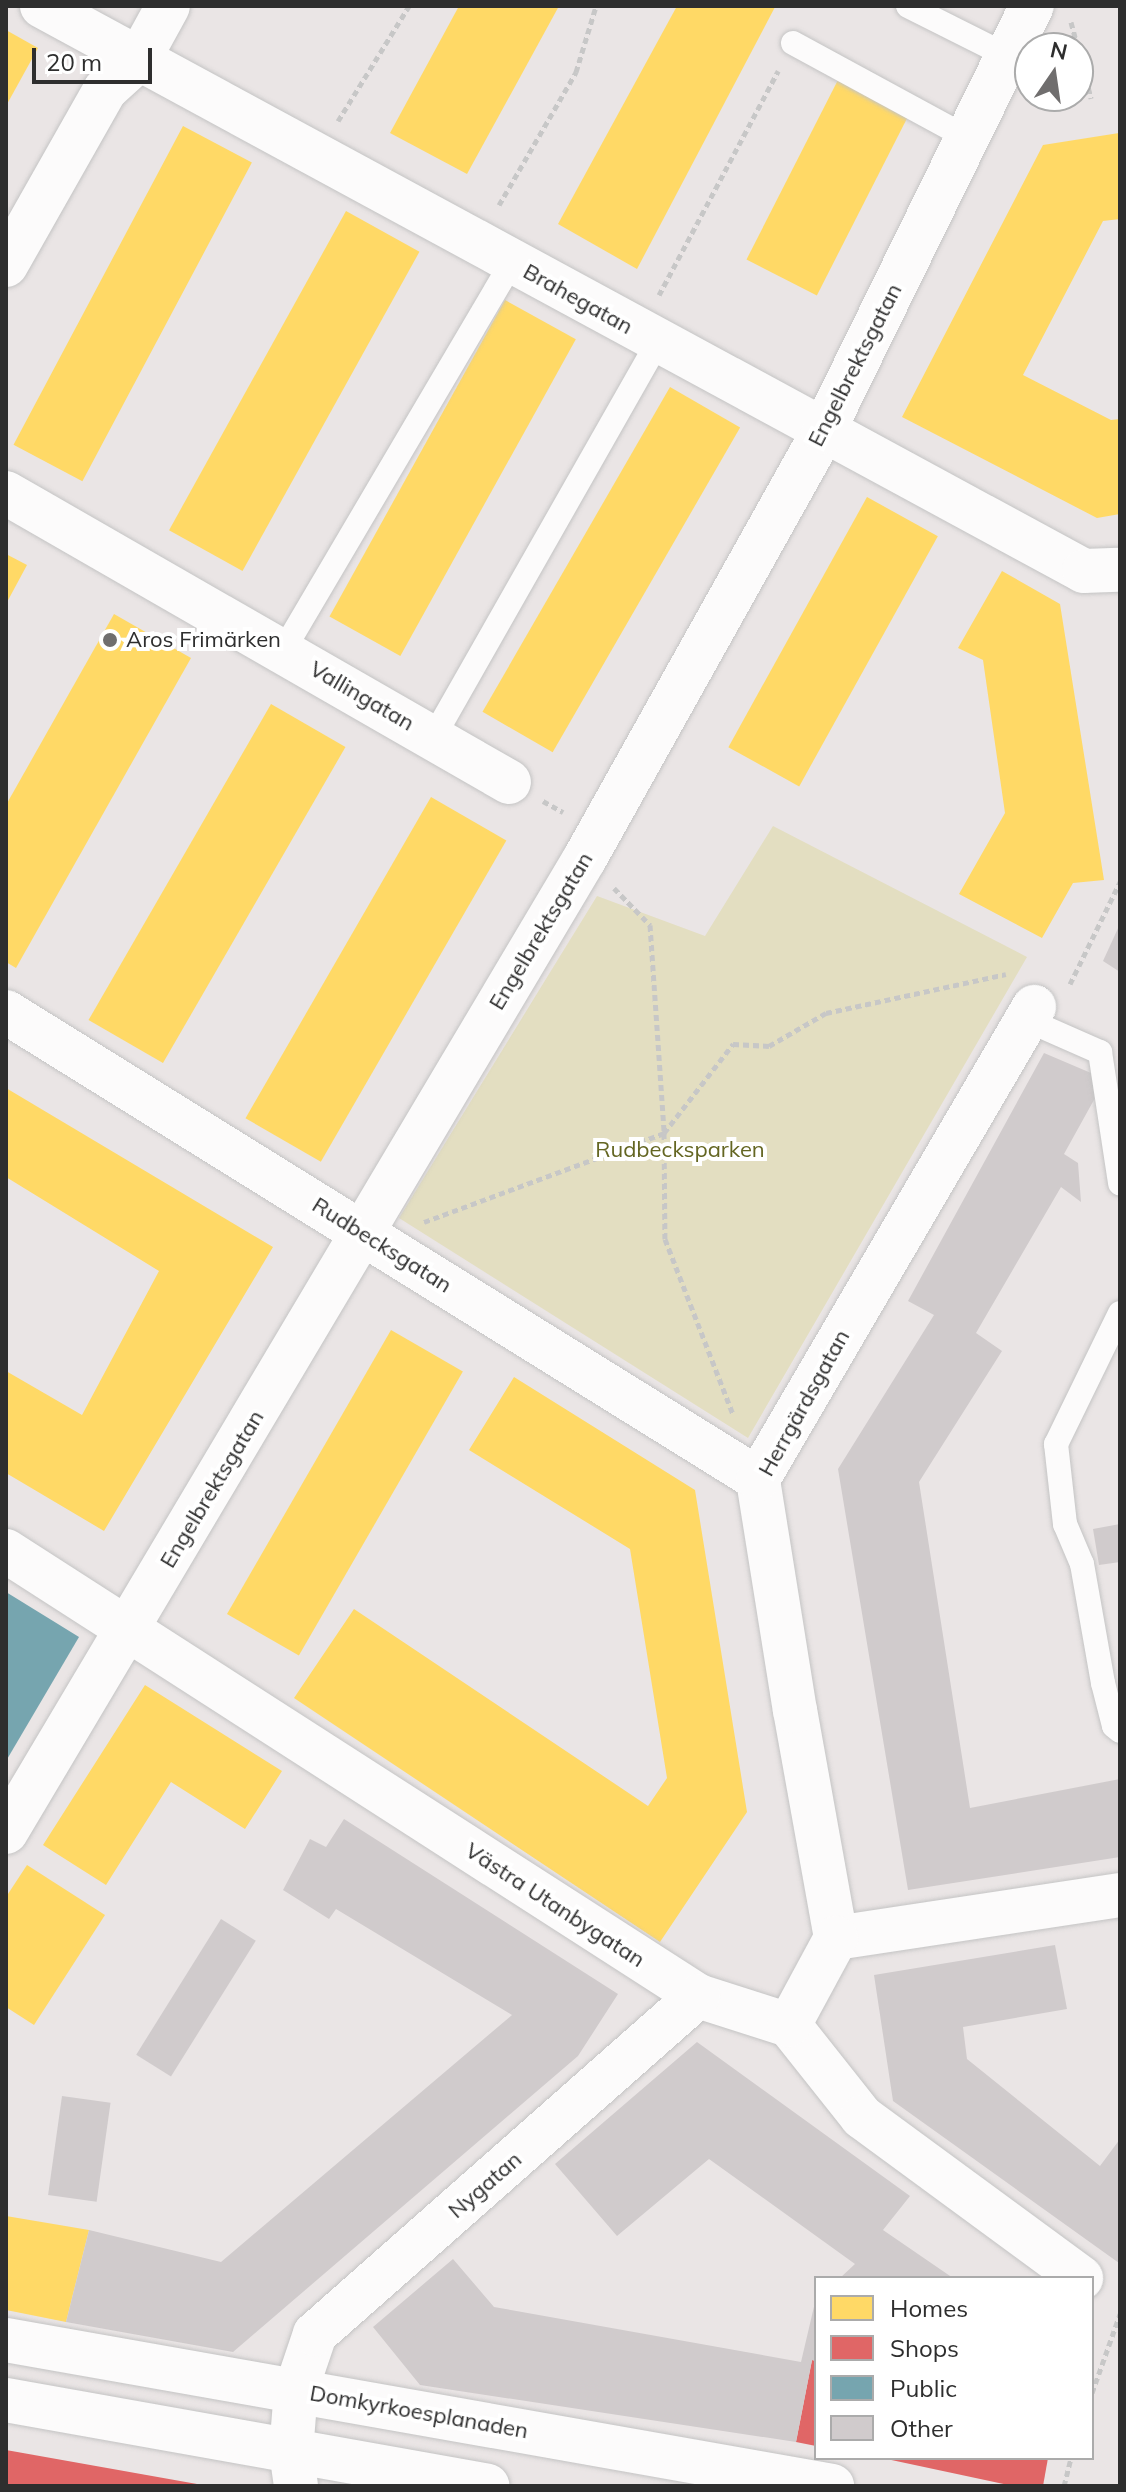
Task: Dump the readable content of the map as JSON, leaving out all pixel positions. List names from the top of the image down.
{
  "streets": {
    "street": [
      "Brahegatan",
      "Engelbrektsgatan",
      "Vallingatan",
      "Rudbecksgatan",
      "Herrgärdsgatan",
      "Västra Utanbygatan",
      "Nygatan",
      "Domkyrkoesplanaden"
    ]
  },
  "crossings": [
    ["Brahegatan", "Engelbrektsgatan"],
    ["Engelbrektsgatan", "Rudbecksgatan"],
    ["Engelbrektsgatan", "Västra Utanbygatan"],
    ["Rudbecksgatan", "Herrgärdsgatan"],
    ["Västra Utanbygatan", "Nygatan"],
    ["Nygatan", "Domkyrkoesplanaden"]
  ],
  "parks": ["Rudbecksparken"],
  "places": ["Aros Frimärken"],
  "legend": [
    "Homes",
    "Shops",
    "Public",
    "Other"
  ],
  "scale_bar": "20 m",
  "north": "top"
}
